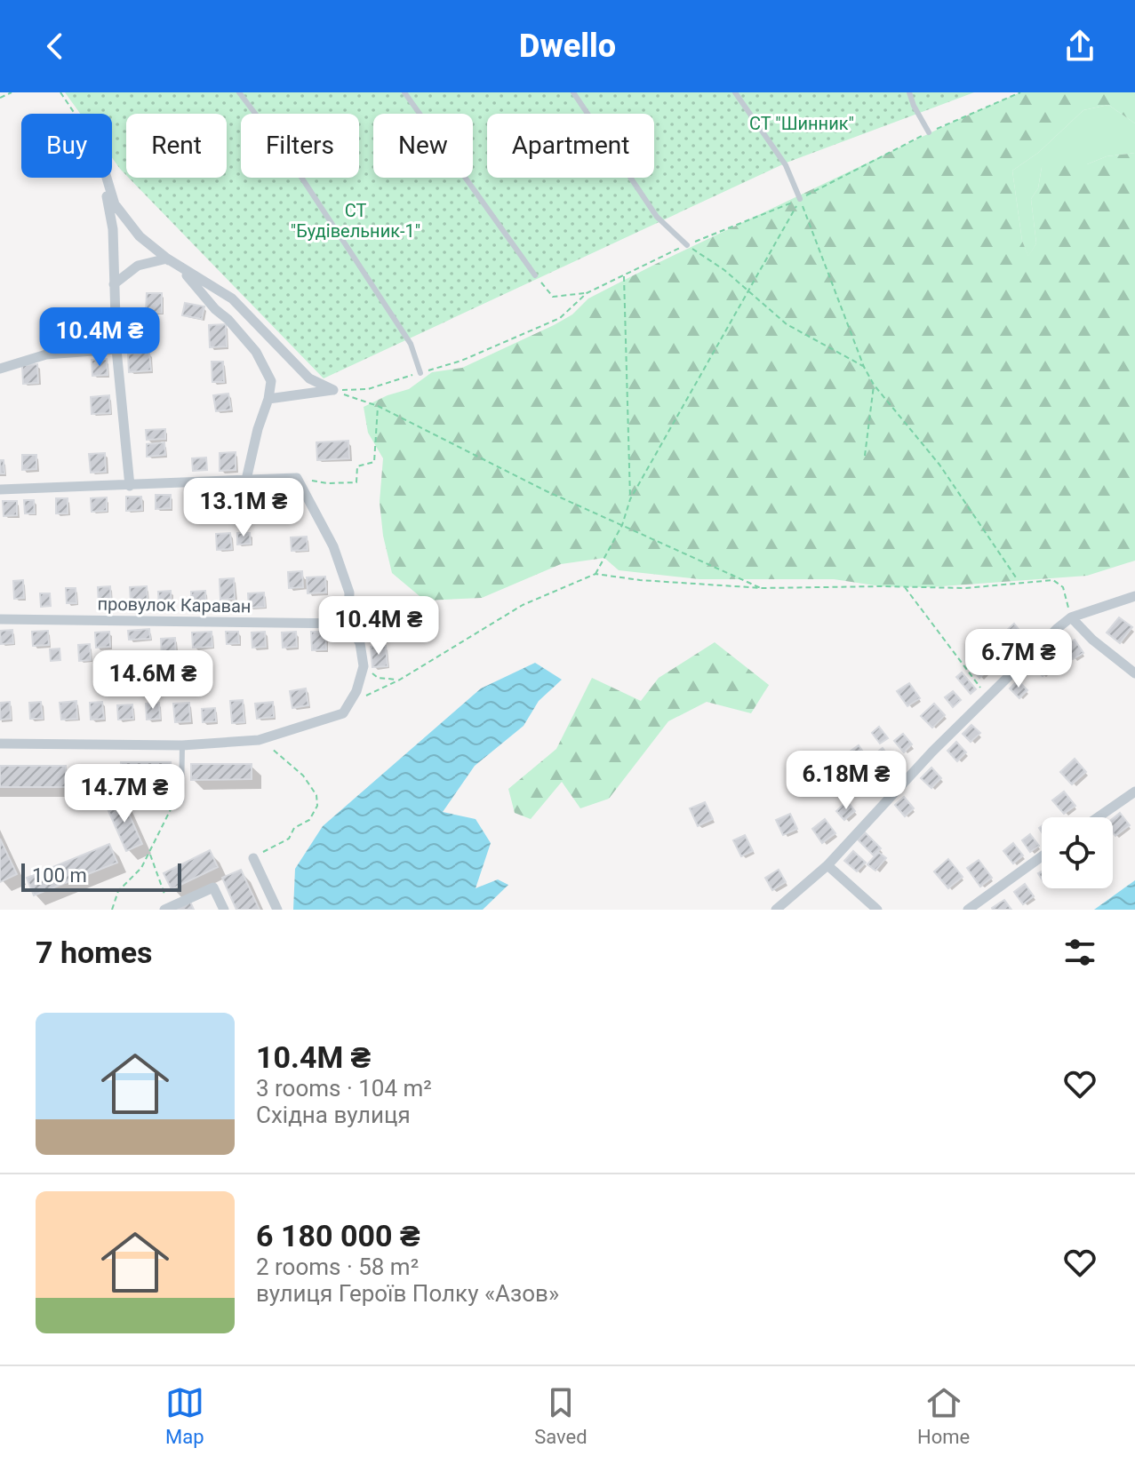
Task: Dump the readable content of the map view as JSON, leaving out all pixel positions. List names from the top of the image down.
{
  "streets": {
    "street": ["провулок Караван"]
  },
  "parks": ["СТ \"Шинник\"", "СТ \"Будівельник-1\""],
  "scale_bar": "100 m",
  "page": {
    "header": "Dwello",
    "chip": [
      "Buy",
      "Rent",
      "Filters",
      "New",
      "Apartment"
    ],
    "price": [
      "10.4M ₴",
      "13.1M ₴",
      "10.4M ₴",
      "6.7M ₴",
      "14.6M ₴",
      "6.18M ₴",
      "14.7M ₴"
    ],
    "scale": "100 m",
    "heading": "7 homes",
    "list": [
      {
        "name": "10.4M ₴",
        "note": "3 rooms · 104 m² · Східна вулиця"
      },
      {
        "name": "6 180 000 ₴",
        "note": "2 rooms · 58 m² · вулиця Героїв Полку «Азов»"
      }
    ],
    "tabs": ["Map", "Saved", "Home"]
  }
}
